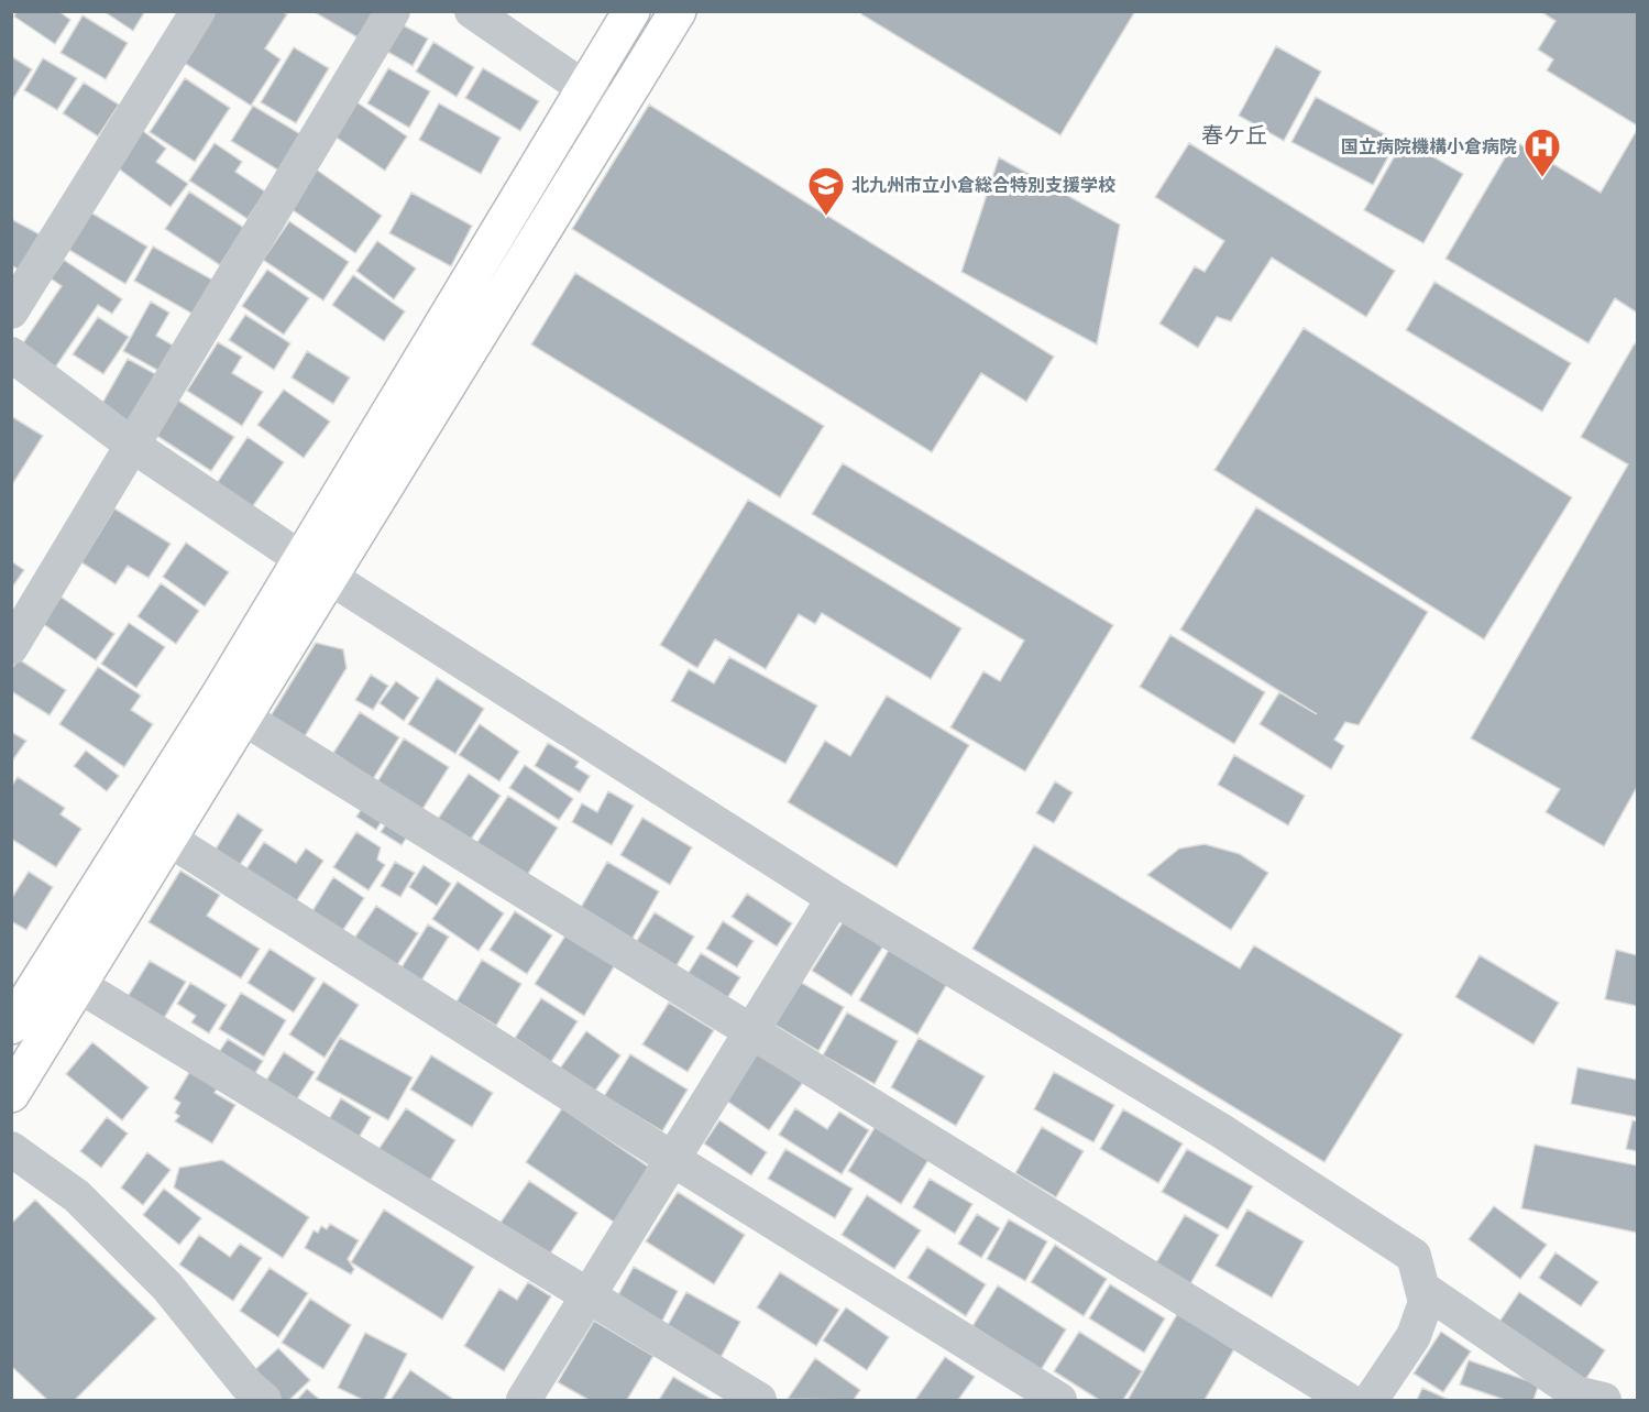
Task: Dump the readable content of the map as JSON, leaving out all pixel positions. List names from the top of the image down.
{
  "districts": ["春ケ丘"],
  "places": {
    "hospital": ["国立病院機構小倉病院"],
    "school or university": ["北九州市立小倉総合特別支援学校"]
  }
}
